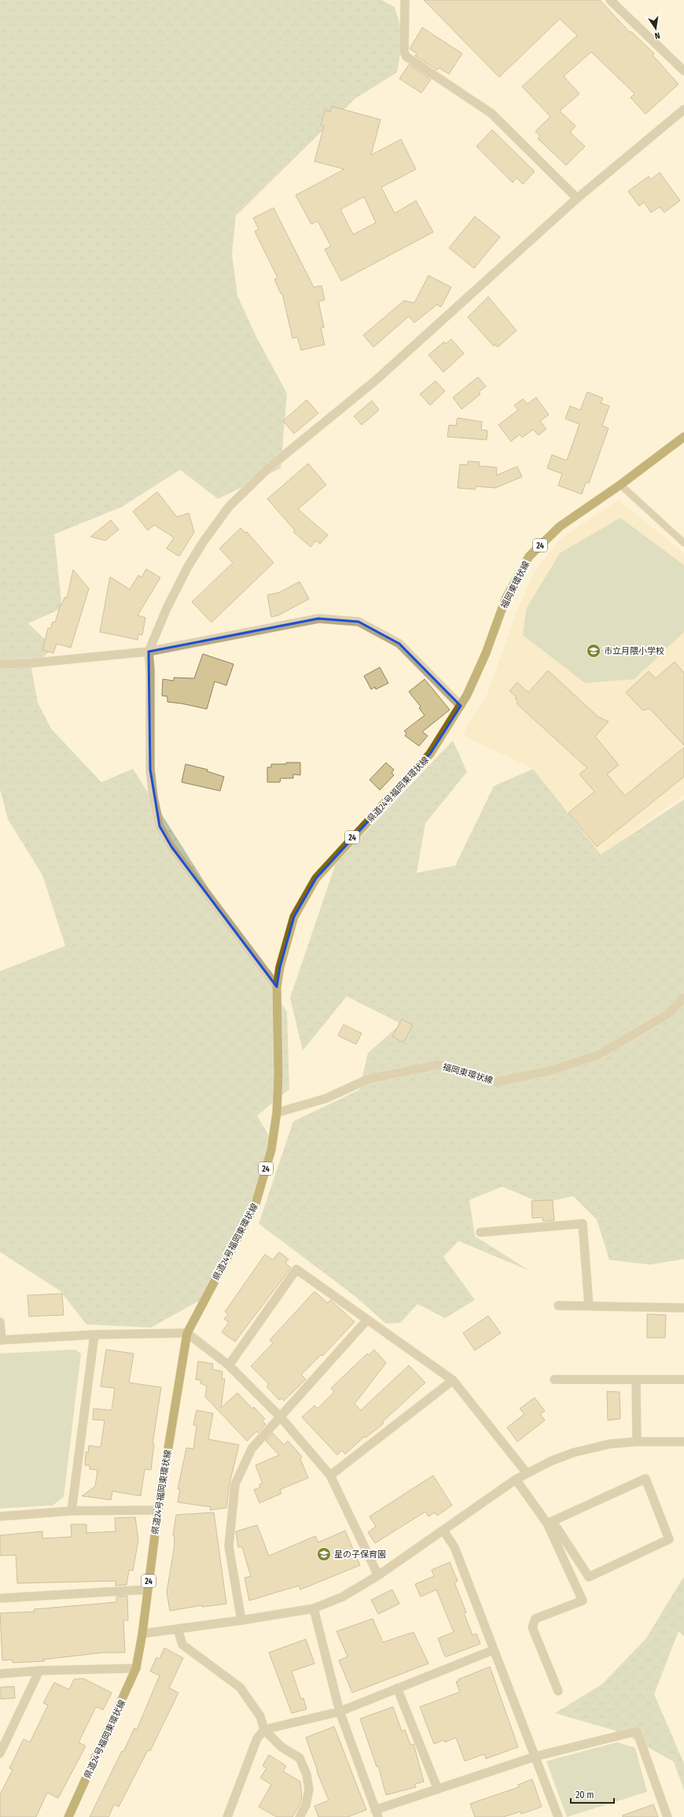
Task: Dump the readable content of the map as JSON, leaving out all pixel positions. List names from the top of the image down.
{
  "streets": {
    "main road": ["24", "福岡東環状線", "県道24号福岡東環状線"]
  },
  "crossings": [
    ["福岡東環状線", "県道24号福岡東環状線"]
  ],
  "places": {
    "school or university": ["市立月隈小学校", "星の子保育園"]
  },
  "scale_bar": "20 m",
  "north": "bottom"
}
